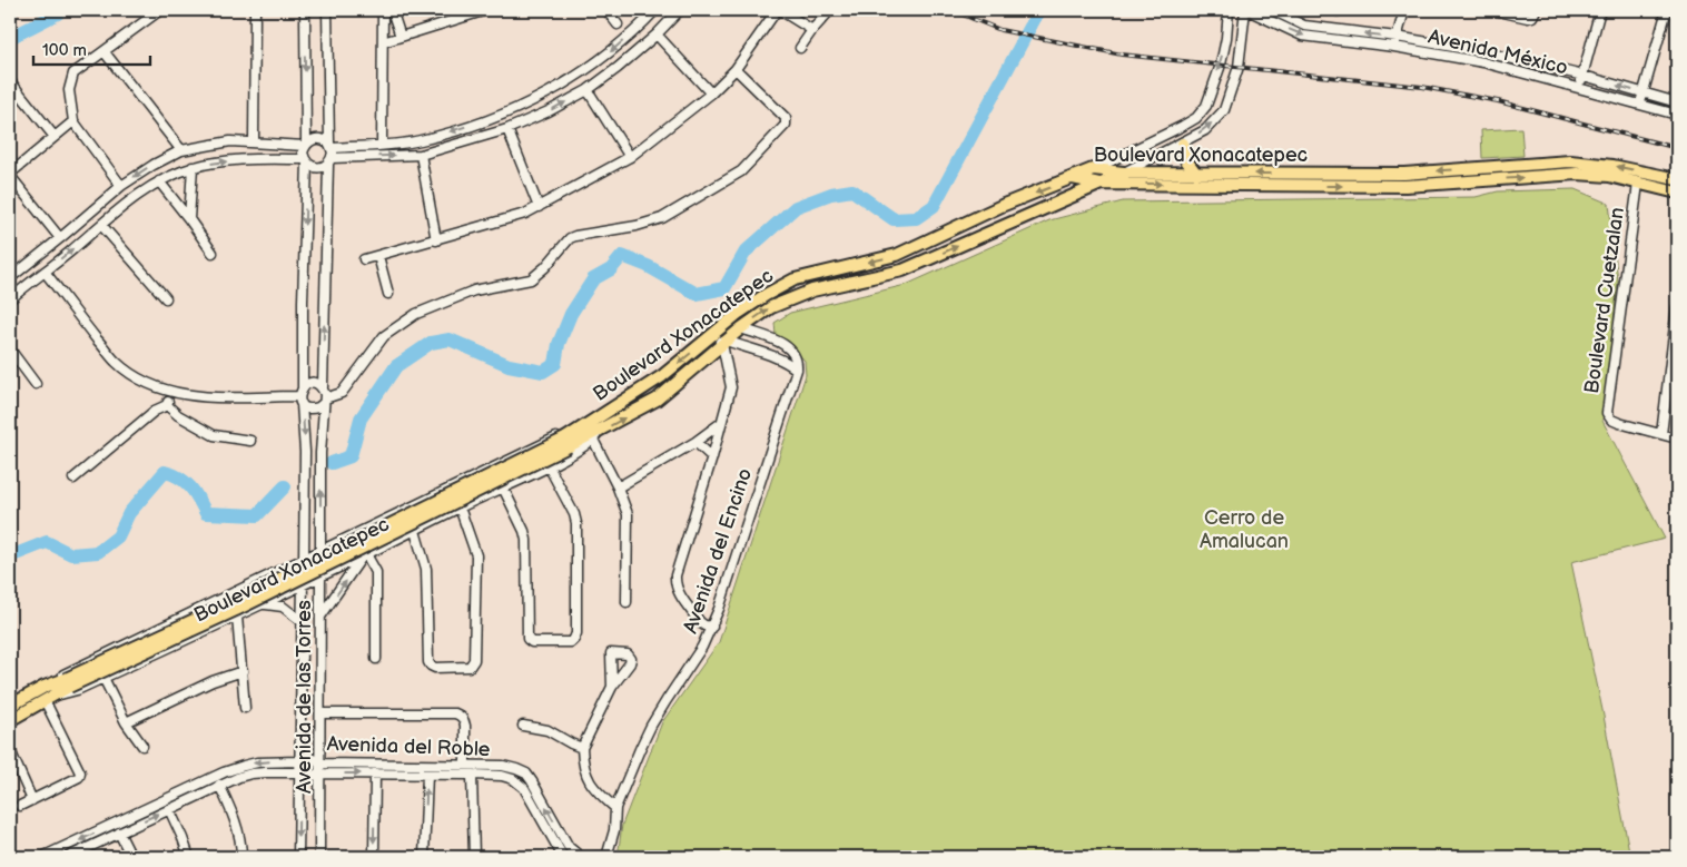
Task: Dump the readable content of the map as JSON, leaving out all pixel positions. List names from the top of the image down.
{
  "streets": {
    "main road": ["Boulevard Xonacatepec"],
    "street": [
      "Avenida México",
      "Boulevard Cuetzalan",
      "Avenida del Encino",
      "Avenida de las Torres",
      "Avenida del Roble"
    ]
  },
  "crossings": [
    ["Boulevard Xonacatepec", "Boulevard Cuetzalan"],
    ["Boulevard Xonacatepec", "Avenida de las Torres"],
    ["Avenida de las Torres", "Avenida del Roble"]
  ],
  "parks": ["Cerro de Amalucan"],
  "scale_bar": "100 m"
}
